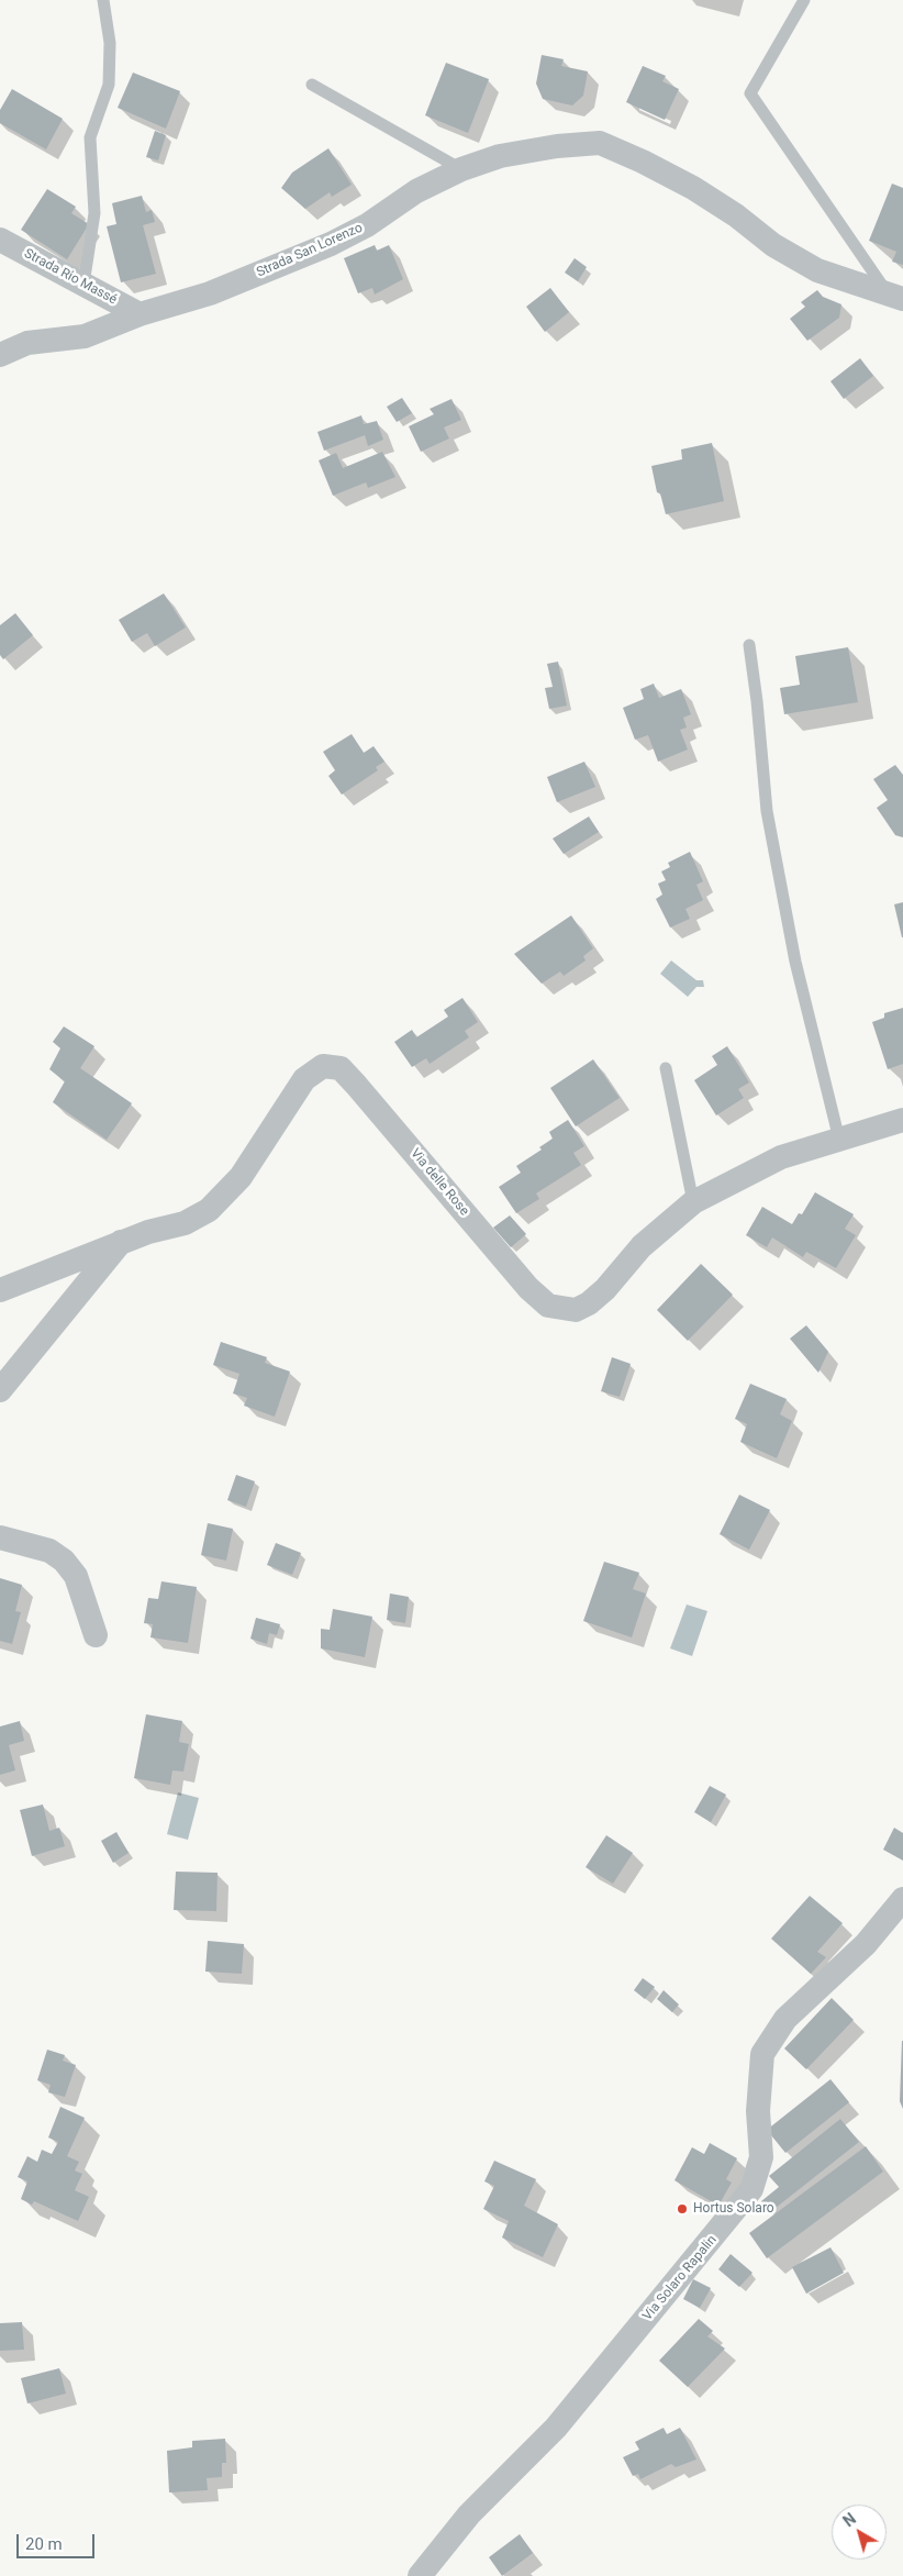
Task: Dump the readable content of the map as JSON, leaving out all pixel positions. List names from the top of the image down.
{
  "streets": {
    "street": [
      "Strada San Lorenzo",
      "Strada Rio Massé",
      "Via delle Rose",
      "Via Solaro Rapalin"
    ]
  },
  "crossings": [
    ["Strada San Lorenzo", "Strada Rio Massé"]
  ],
  "places": ["Hortus Solaro"],
  "scale_bar": "20 m",
  "north": "top left"
}
